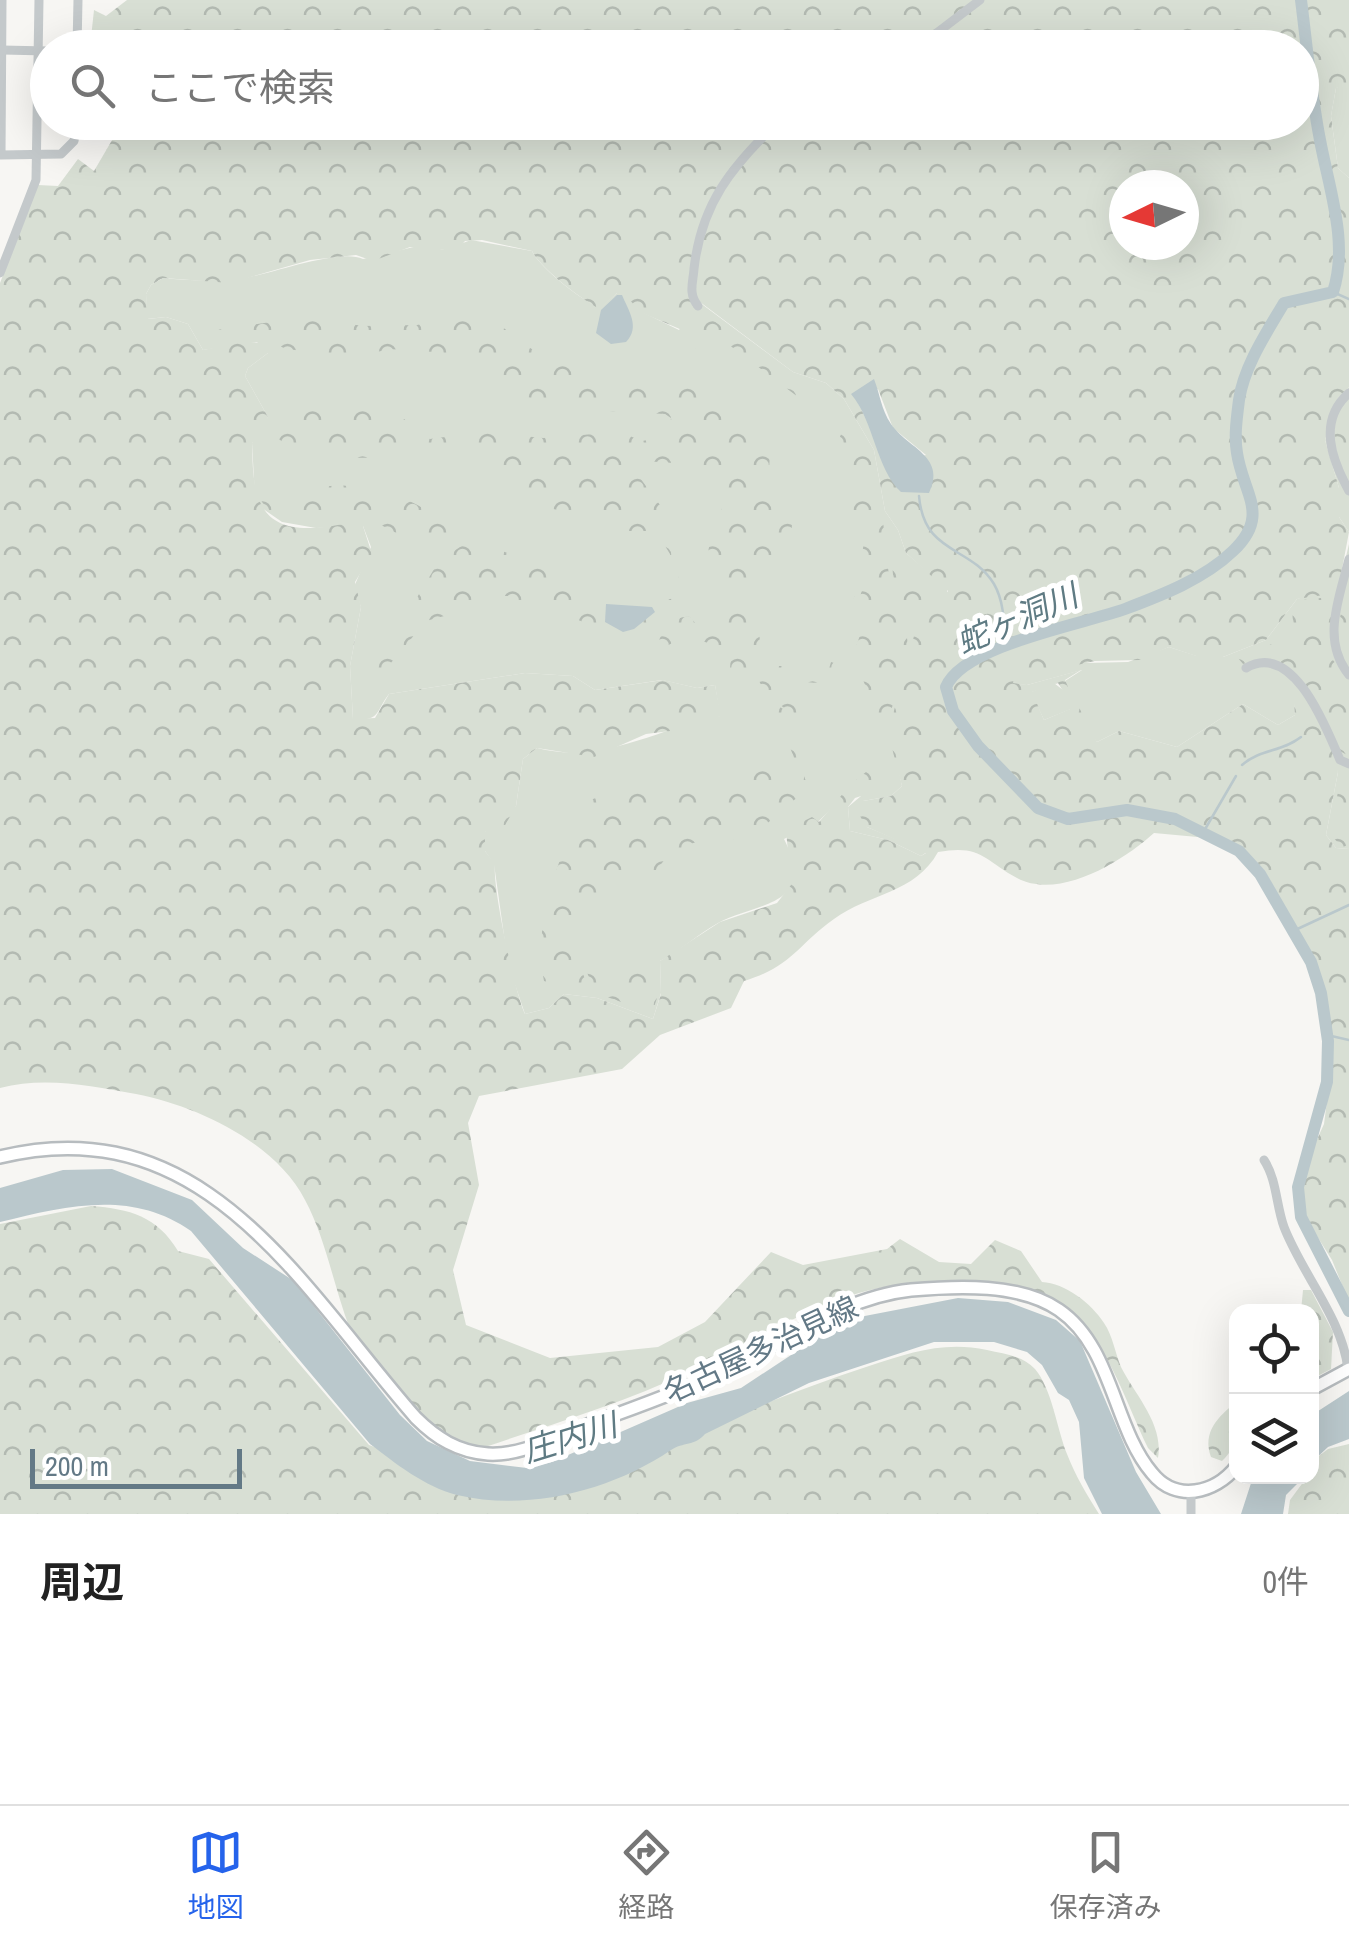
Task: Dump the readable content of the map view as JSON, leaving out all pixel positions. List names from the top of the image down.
{
  "streets": {
    "main road": ["名古屋多治見線"]
  },
  "water": ["蛇ヶ洞川", "庄内川"],
  "scale_bar": "200 m",
  "north": "left",
  "page": {
    "search": "ここで検索",
    "scale": "200 m",
    "heading": ["周辺", "0件"],
    "nav": ["地図", "経路", "保存済み"]
  }
}
